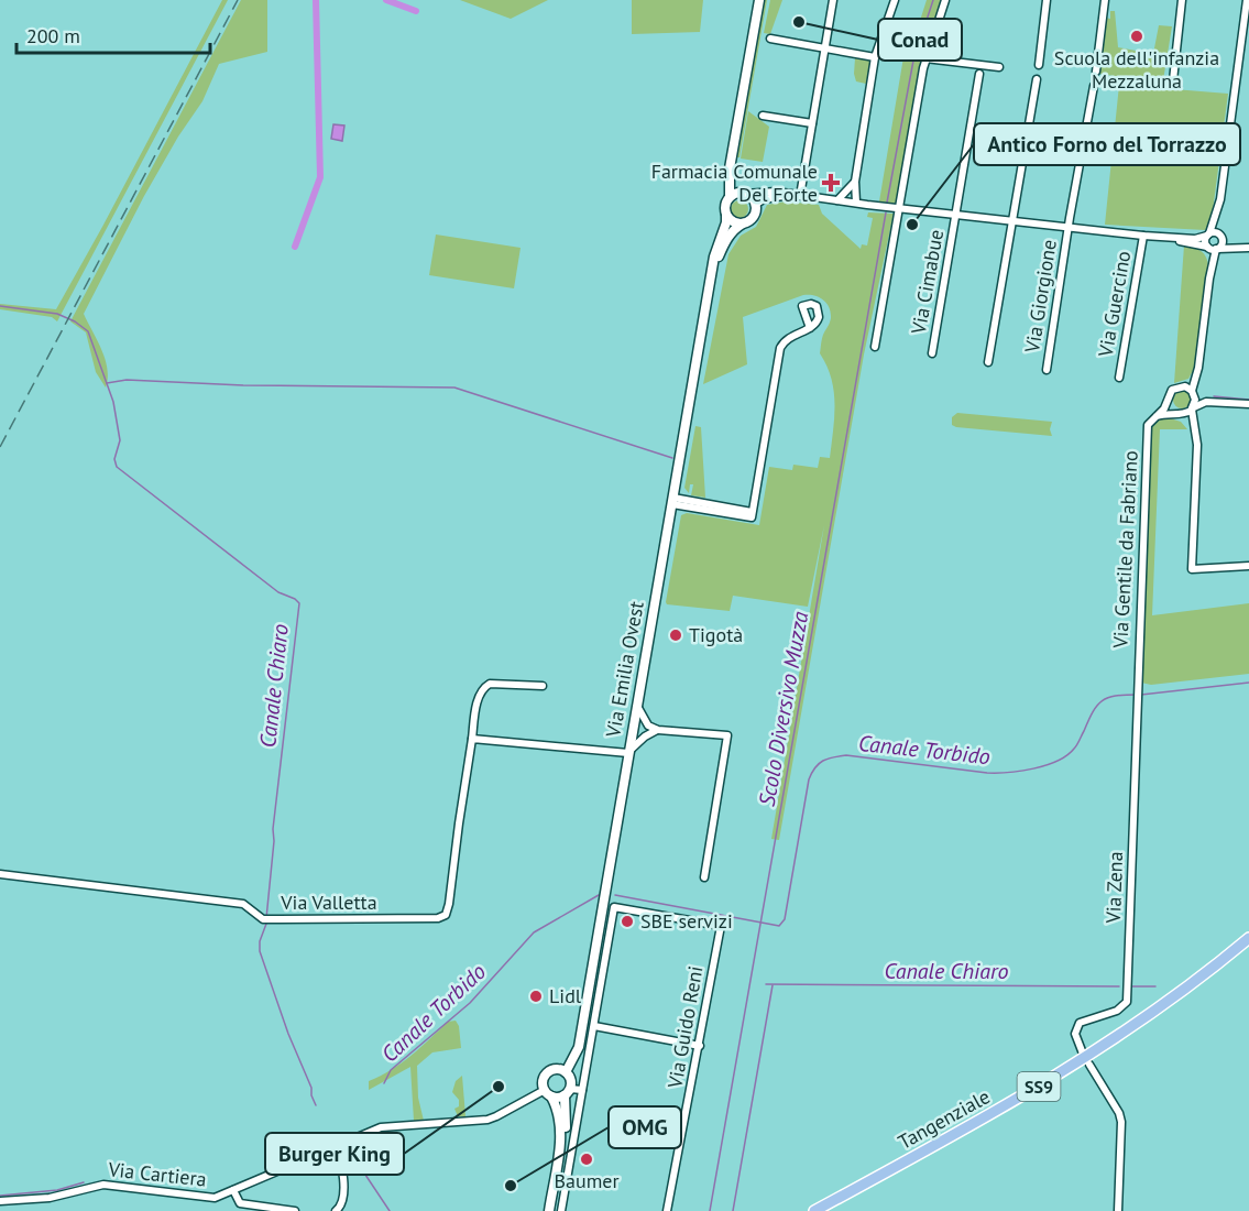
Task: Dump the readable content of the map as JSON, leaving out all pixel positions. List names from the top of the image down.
{
  "streets": {
    "main road": ["Via Emilia Ovest", "SS9", "Tangenziale"],
    "street": [
      "Via Cimabue",
      "Via Giorgione",
      "Via Guercino",
      "Via Gentile da Fabriano",
      "Via Zena",
      "Via Valletta",
      "Via Guido Reni",
      "Via Cartiera"
    ]
  },
  "crossings": [
    ["Via Gentile da Fabriano", "Via Zena"],
    ["Via Emilia Ovest", "Via Cartiera"]
  ],
  "water": ["Canale Chiaro", "Scolo Diversivo Muzza", "Canale Torbido"],
  "places": {
    "other": [
      "Conad",
      "Scuola dell'infanzia Mezzaluna",
      "Antico Forno del Torrazzo",
      "Tigotà",
      "SBE servizi",
      "Lidl",
      "Burger King",
      "Baumer",
      "OMG"
    ],
    "health": ["Farmacia Comunale Del Forte"]
  },
  "scale_bar": "200 m"
}
